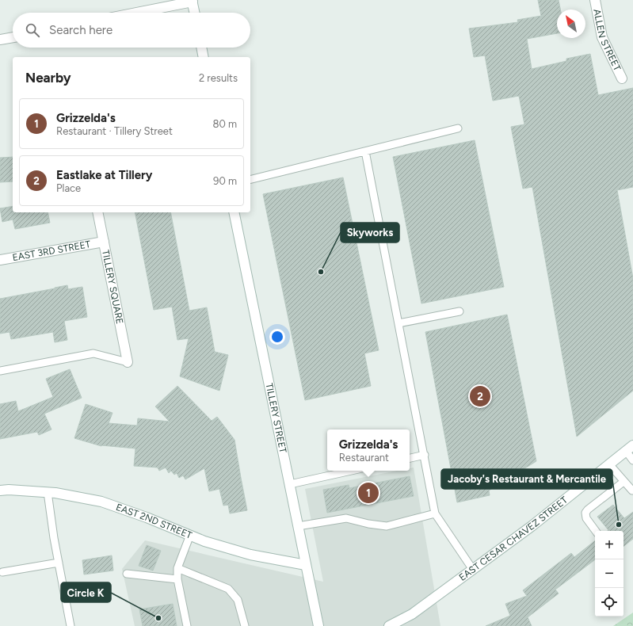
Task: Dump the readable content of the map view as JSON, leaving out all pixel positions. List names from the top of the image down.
{
  "streets": {
    "street": [
      "ALLEN STREET",
      "EAST 3RD STREET",
      "TILLERY SQUARE",
      "TILLERY STREET",
      "EAST 2ND STREET",
      "EAST CESAR CHAVEZ STREET"
    ]
  },
  "crossings": [
    ["EAST 3RD STREET", "TILLERY SQUARE"],
    ["TILLERY STREET", "EAST 2ND STREET"]
  ],
  "places": ["Skyworks", "Jacoby's Restaurant & Mercantile", "Circle K"],
  "north": "top left",
  "page": {
    "search": "Search here",
    "heading": ["Nearby", "2 results"],
    "list": [
      {
        "mark": "1",
        "name": "Grizzelda's",
        "note": "Restaurant · Tillery Street",
        "value": "80 m"
      },
      {
        "mark": "2",
        "name": "Eastlake at Tillery",
        "note": "Place",
        "value": "90 m"
      }
    ],
    "pins": ["2", "1"],
    "popup": ["Grizzelda's", "Restaurant"],
    "map_buttons": ["+", "−"]
  }
}
